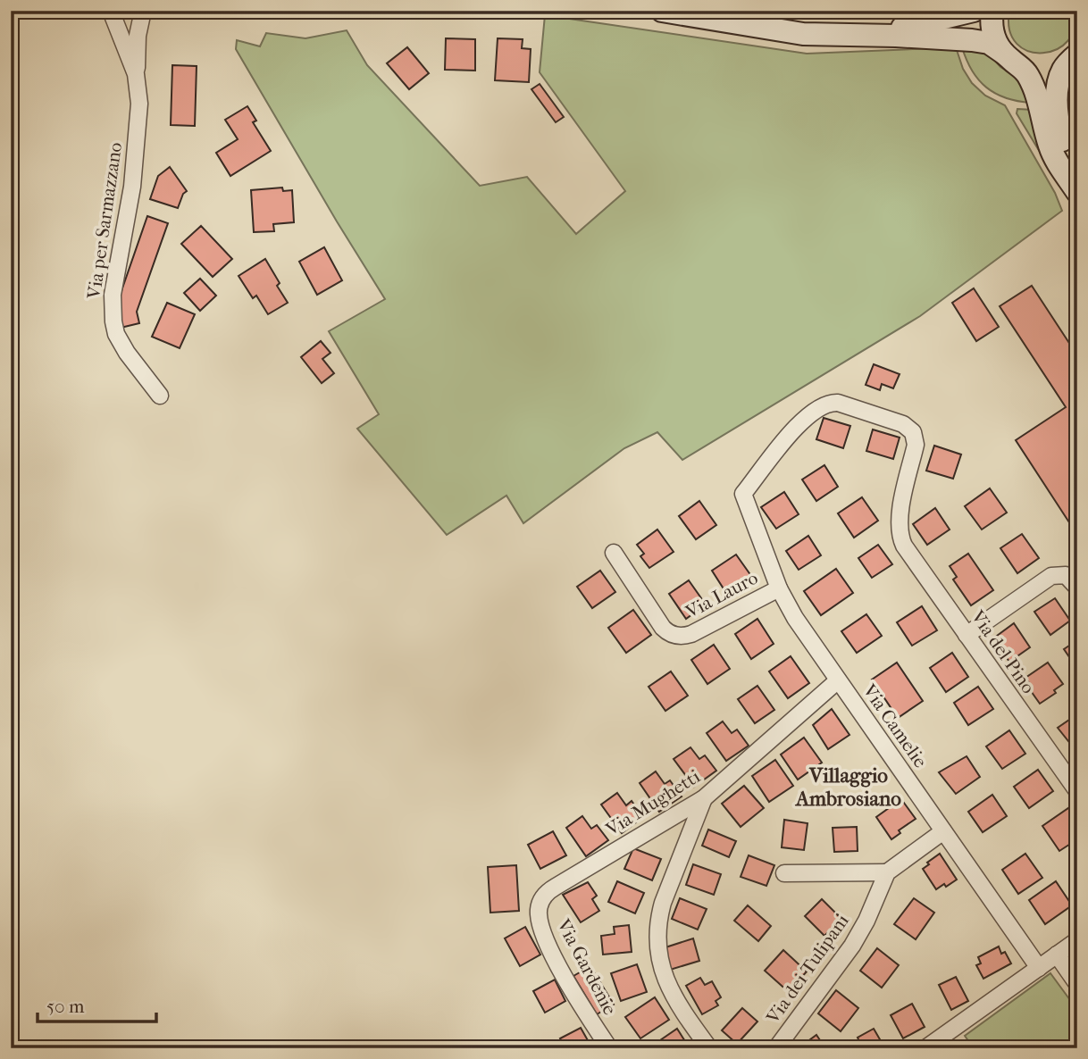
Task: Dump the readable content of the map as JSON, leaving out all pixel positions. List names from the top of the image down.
{
  "streets": {
    "street": [
      "Via per Sarmazzano",
      "Via Lauro",
      "Via del Pino",
      "Via Camelie",
      "Via Mughetti",
      "Via Gardenie",
      "Via dei Tulipani"
    ]
  },
  "crossings": [
    ["Via Lauro", "Via Camelie"],
    ["Via del Pino", "Via Camelie"],
    ["Via Camelie", "Via Mughetti"],
    ["Via Mughetti", "Via Gardenie"]
  ],
  "districts": ["Villaggio Ambrosiano"],
  "scale_bar": "50 m"
}
